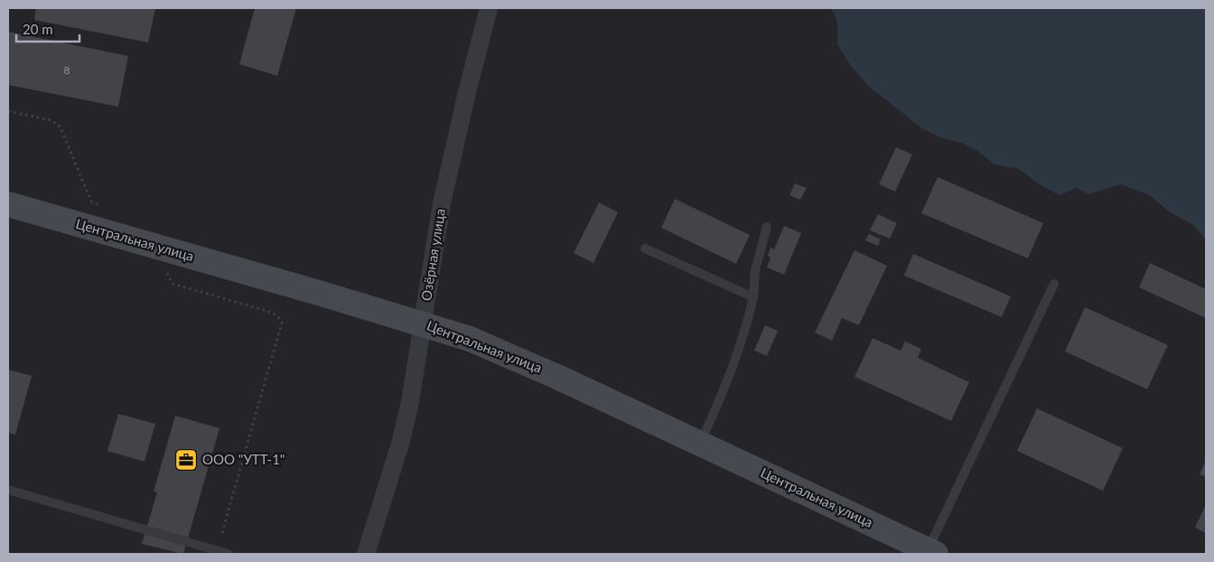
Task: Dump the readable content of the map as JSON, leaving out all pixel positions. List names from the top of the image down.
{
  "streets": {
    "street": ["Центральная улица", "Озёрная улица"]
  },
  "crossings": [
    ["Центральная улица", "Озёрная улица"]
  ],
  "places": {
    "office": ["ООО \"УТТ-1\""]
  },
  "house_numbers": ["8"],
  "scale_bar": "20 m"
}
